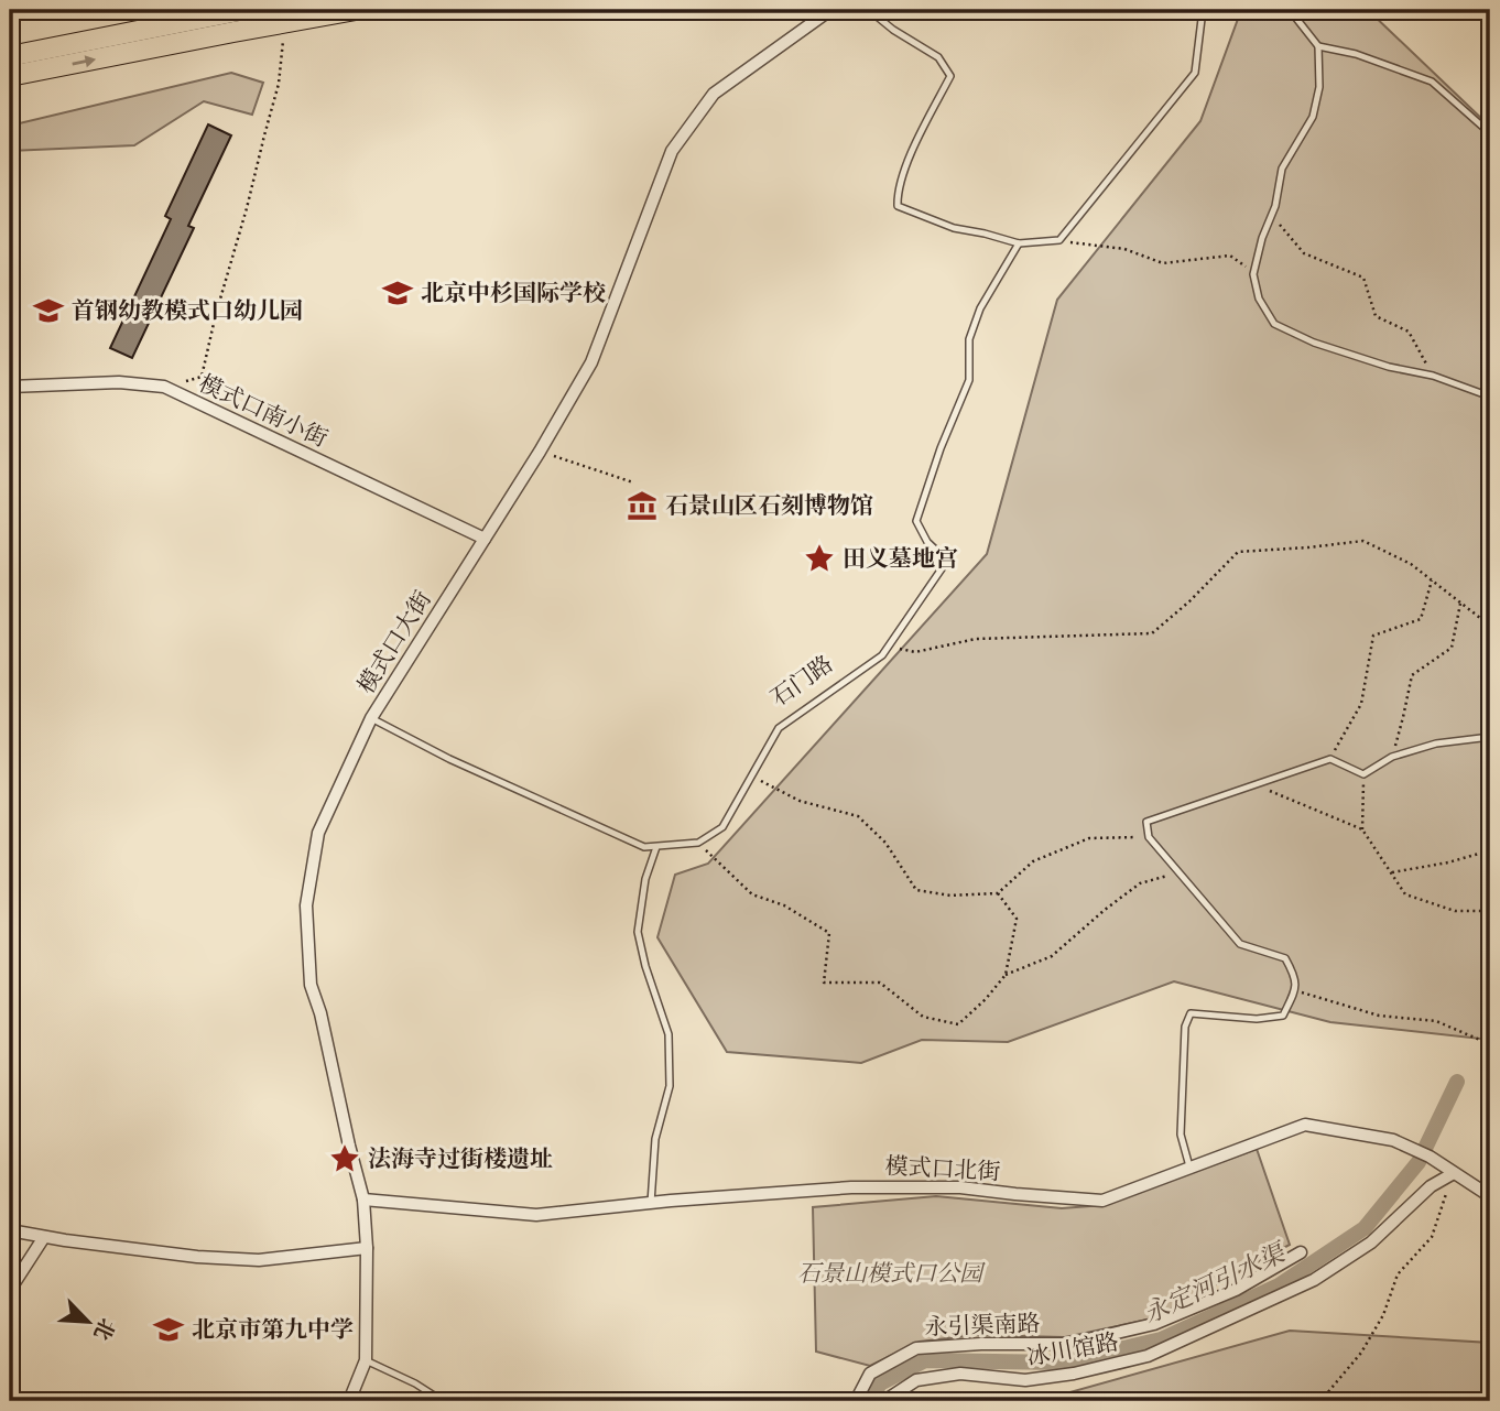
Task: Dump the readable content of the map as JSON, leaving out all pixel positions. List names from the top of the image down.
{
  "streets": {
    "street": [
      "模式口南小街",
      "模式口大街",
      "模式口北街",
      "永引渠南路",
      "冰川馆路"
    ],
    "lane": ["石门路"]
  },
  "crossings": [
    ["模式口南小街", "模式口大街"],
    ["模式口大街", "模式口北街"],
    ["模式口北街", "冰川馆路"]
  ],
  "water": ["永定河引水渠"],
  "parks": ["石景山模式口公园"],
  "places": {
    "school or university": ["北京中杉国际学校", "首钢幼教模式口幼儿园", "北京市第九中学"],
    "museum": ["石景山区石刻博物馆"],
    "place": ["田义墓地宫", "法海寺过街楼遗址"]
  },
  "north": "bottom right"
}
